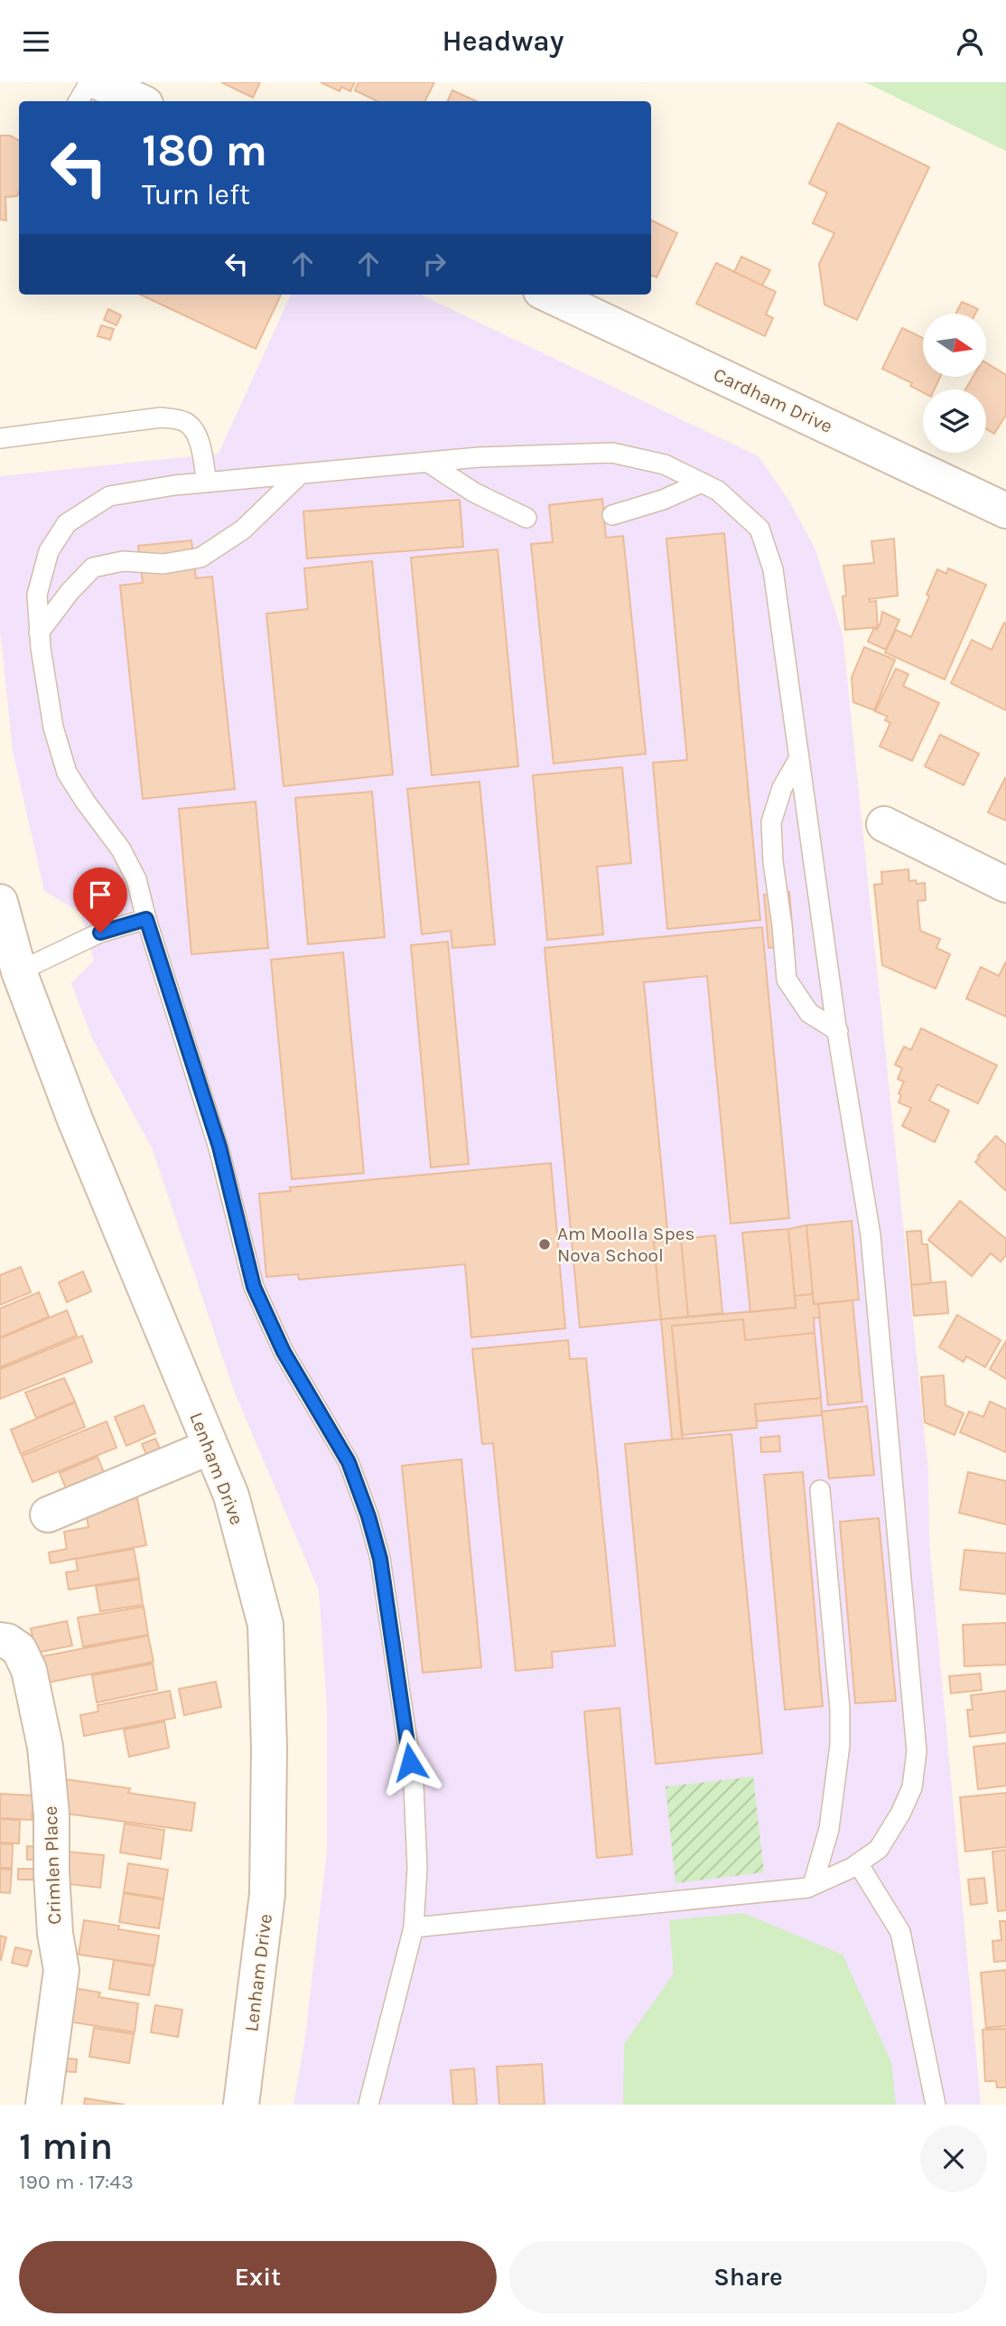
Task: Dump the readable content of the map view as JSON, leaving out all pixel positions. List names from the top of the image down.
{
  "streets": {
    "street": ["Cardham Drive", "Lenham Drive", "Crimlen Place"]
  },
  "places": ["Am Moolla Spes Nova School"],
  "north": "right",
  "page": {
    "header": "Headway",
    "turn": ["180 m", "Turn left"],
    "heading": ["1 min", "190 m · 17:43"],
    "buttons": ["Exit", "Share"]
  }
}
